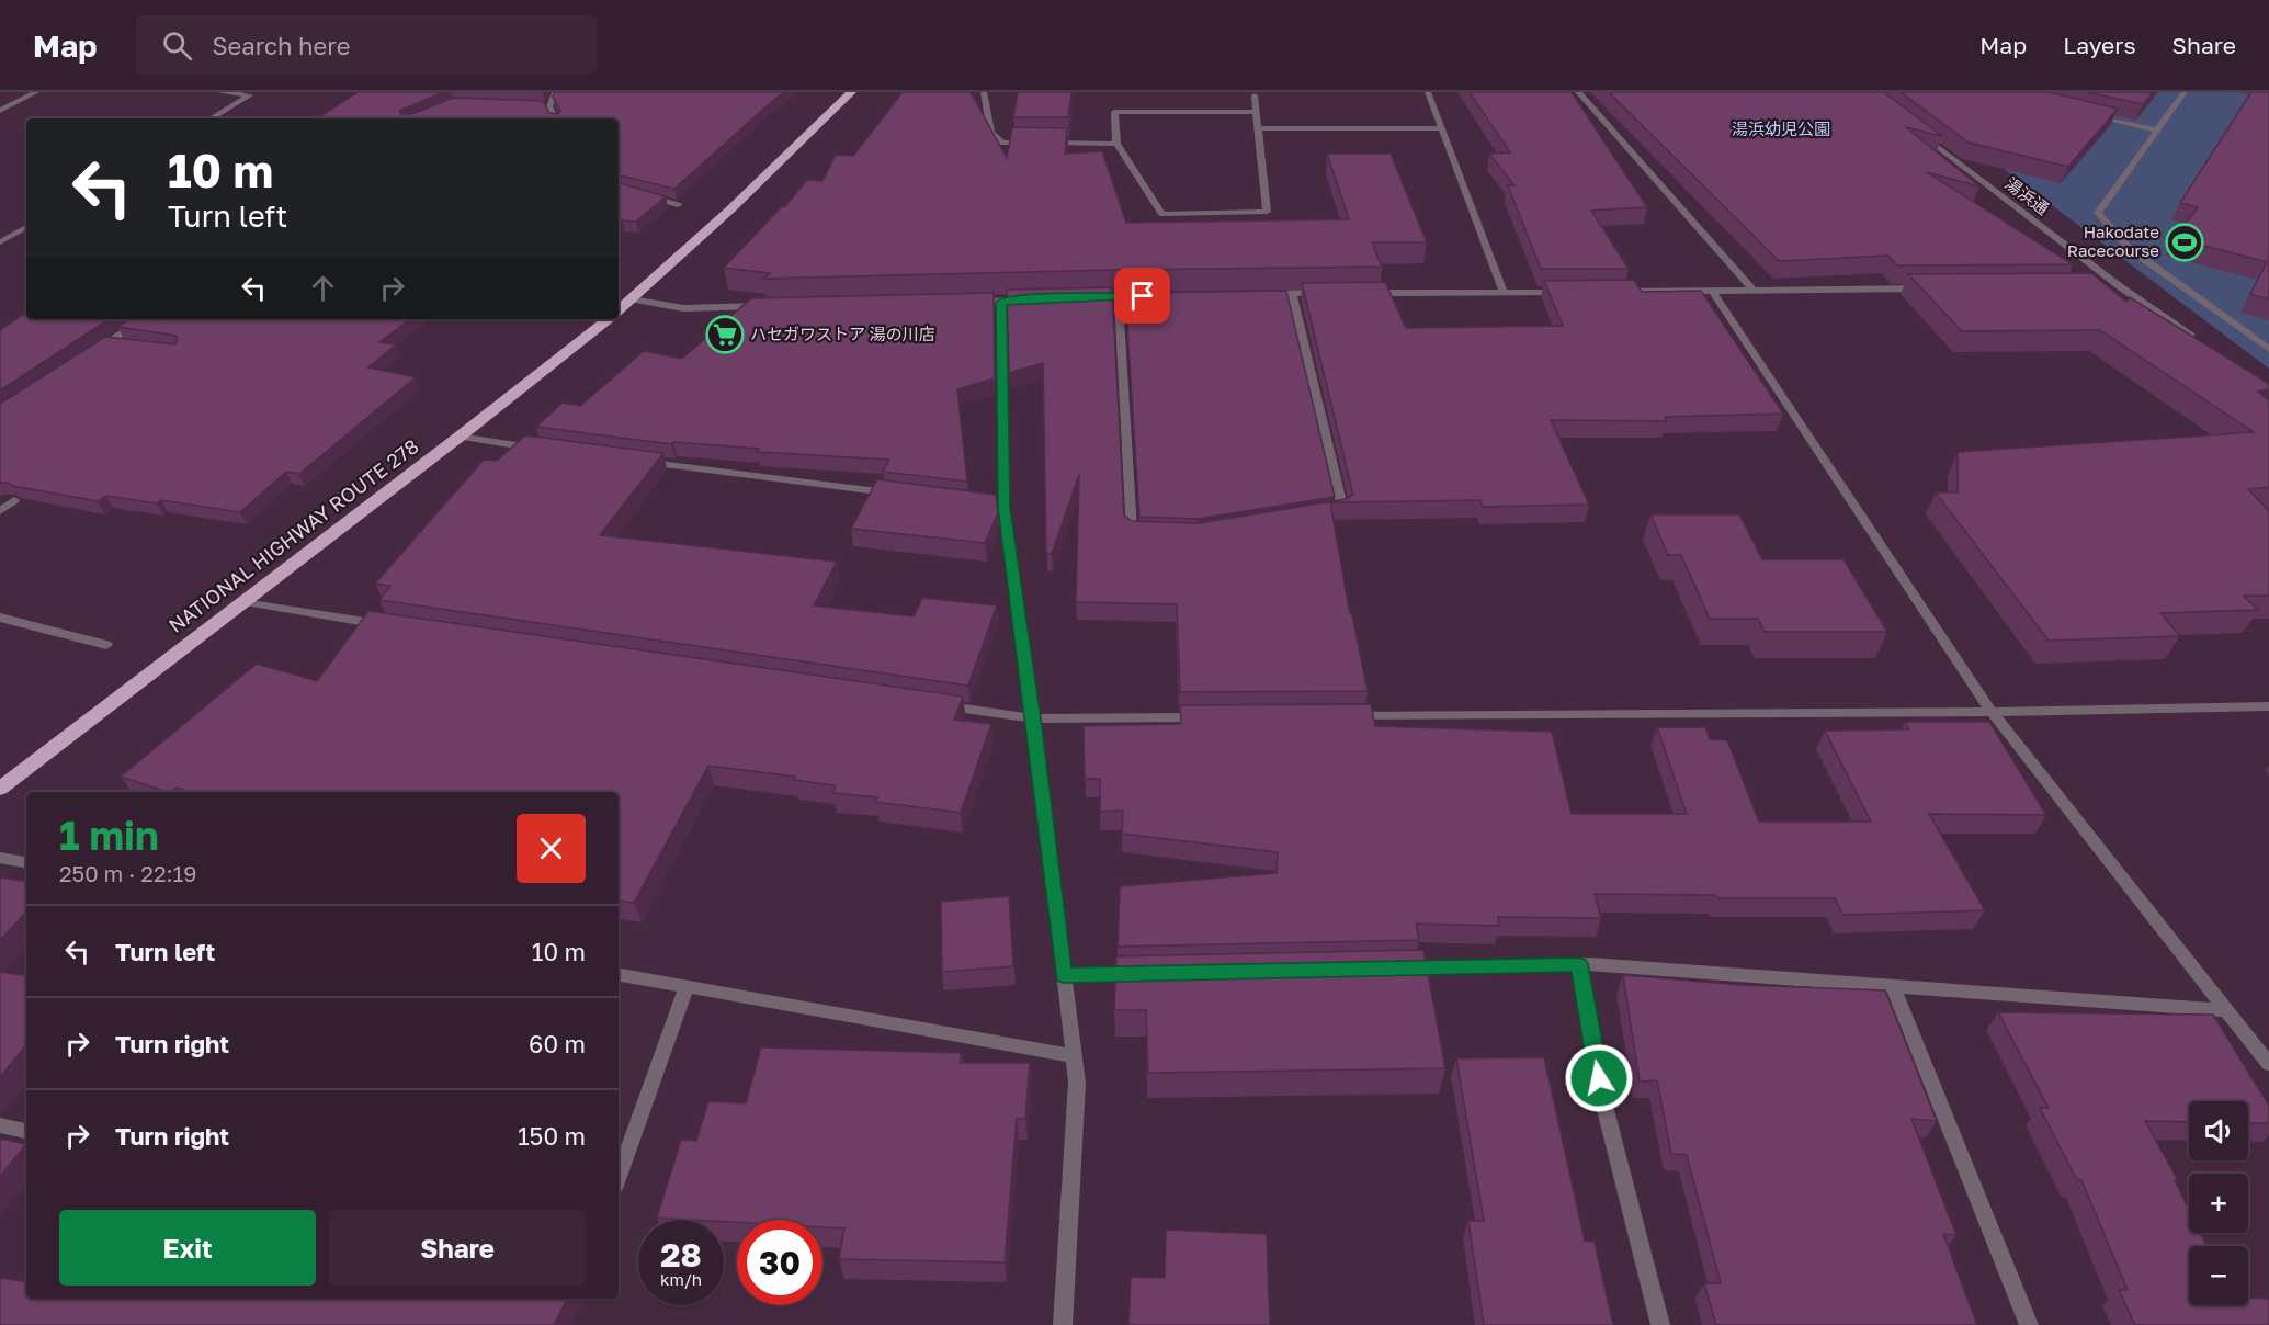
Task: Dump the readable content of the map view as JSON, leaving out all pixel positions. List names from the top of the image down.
{
  "streets": {
    "highway": ["NATIONAL HIGHWAY ROUTE 278"],
    "street": ["湯浜通"]
  },
  "parks": ["湯浜幼児公園"],
  "places": {
    "sports": ["Hakodate Racecourse"],
    "supermarket": ["ハセガワストア 湯の川店"]
  },
  "page": {
    "header": "Map",
    "search": "Search here",
    "nav": ["Map", "Layers", "Share"],
    "turn": ["10 m", "Turn left"],
    "heading": ["1 min", "250 m · 22:19"],
    "list": [
      {
        "name": "Turn left",
        "value": "10 m"
      },
      {
        "name": "Turn right",
        "value": "60 m"
      },
      {
        "name": "Turn right",
        "value": "150 m"
      }
    ],
    "map_buttons": ["+", "−"],
    "buttons": ["Exit", "Share"],
    "speed": "28 km/h",
    "limit": "30"
  }
}
